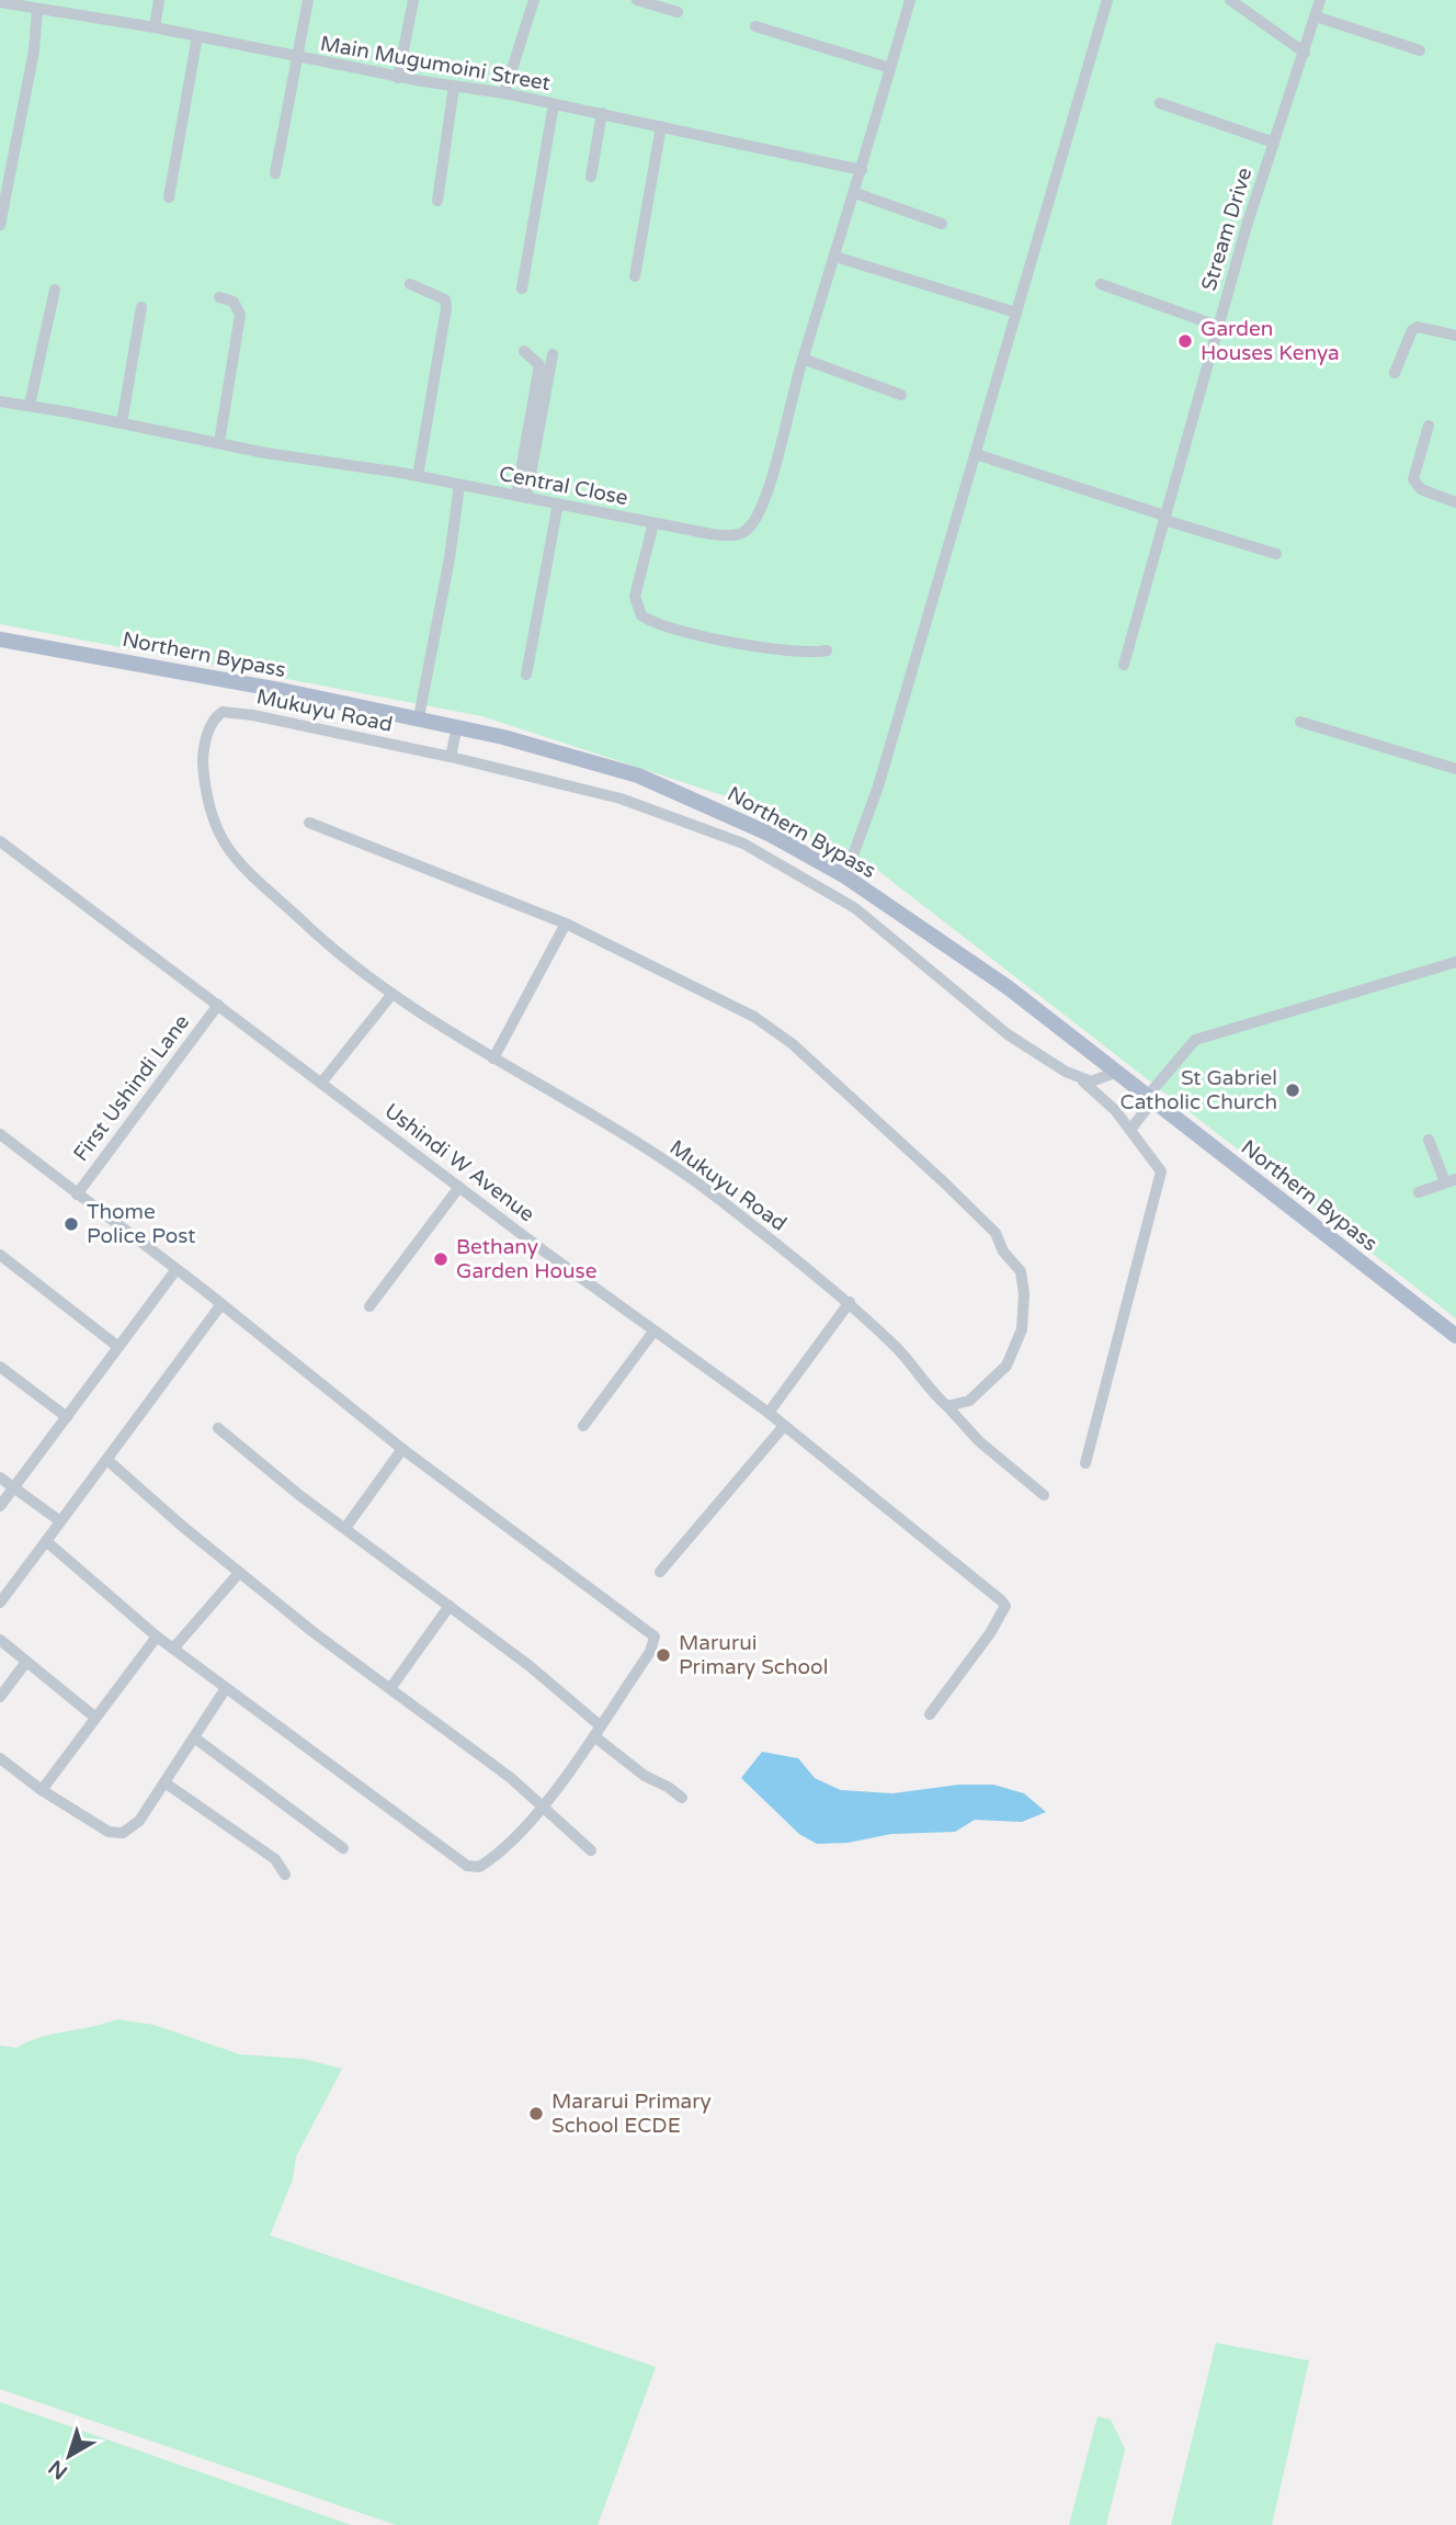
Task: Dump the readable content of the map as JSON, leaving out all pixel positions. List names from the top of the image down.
{
  "streets": {
    "main road": ["Northern Bypass"],
    "street": [
      "Main Mugumoini Street",
      "Stream Drive",
      "Central Close",
      "Mukuyu Road",
      "First Ushindi Lane",
      "Ushindi W Avenue"
    ]
  },
  "crossings": [
    ["Main Mugumoini Street", "Central Close"],
    ["First Ushindi Lane", "Ushindi W Avenue"]
  ],
  "places": [
    "Garden Houses Kenya",
    "St Gabriel Catholic Church",
    "Thome Police Post",
    "Bethany Garden House",
    "Marurui Primary School",
    "Mararui Primary School ECDE"
  ],
  "north": "bottom left"
}
